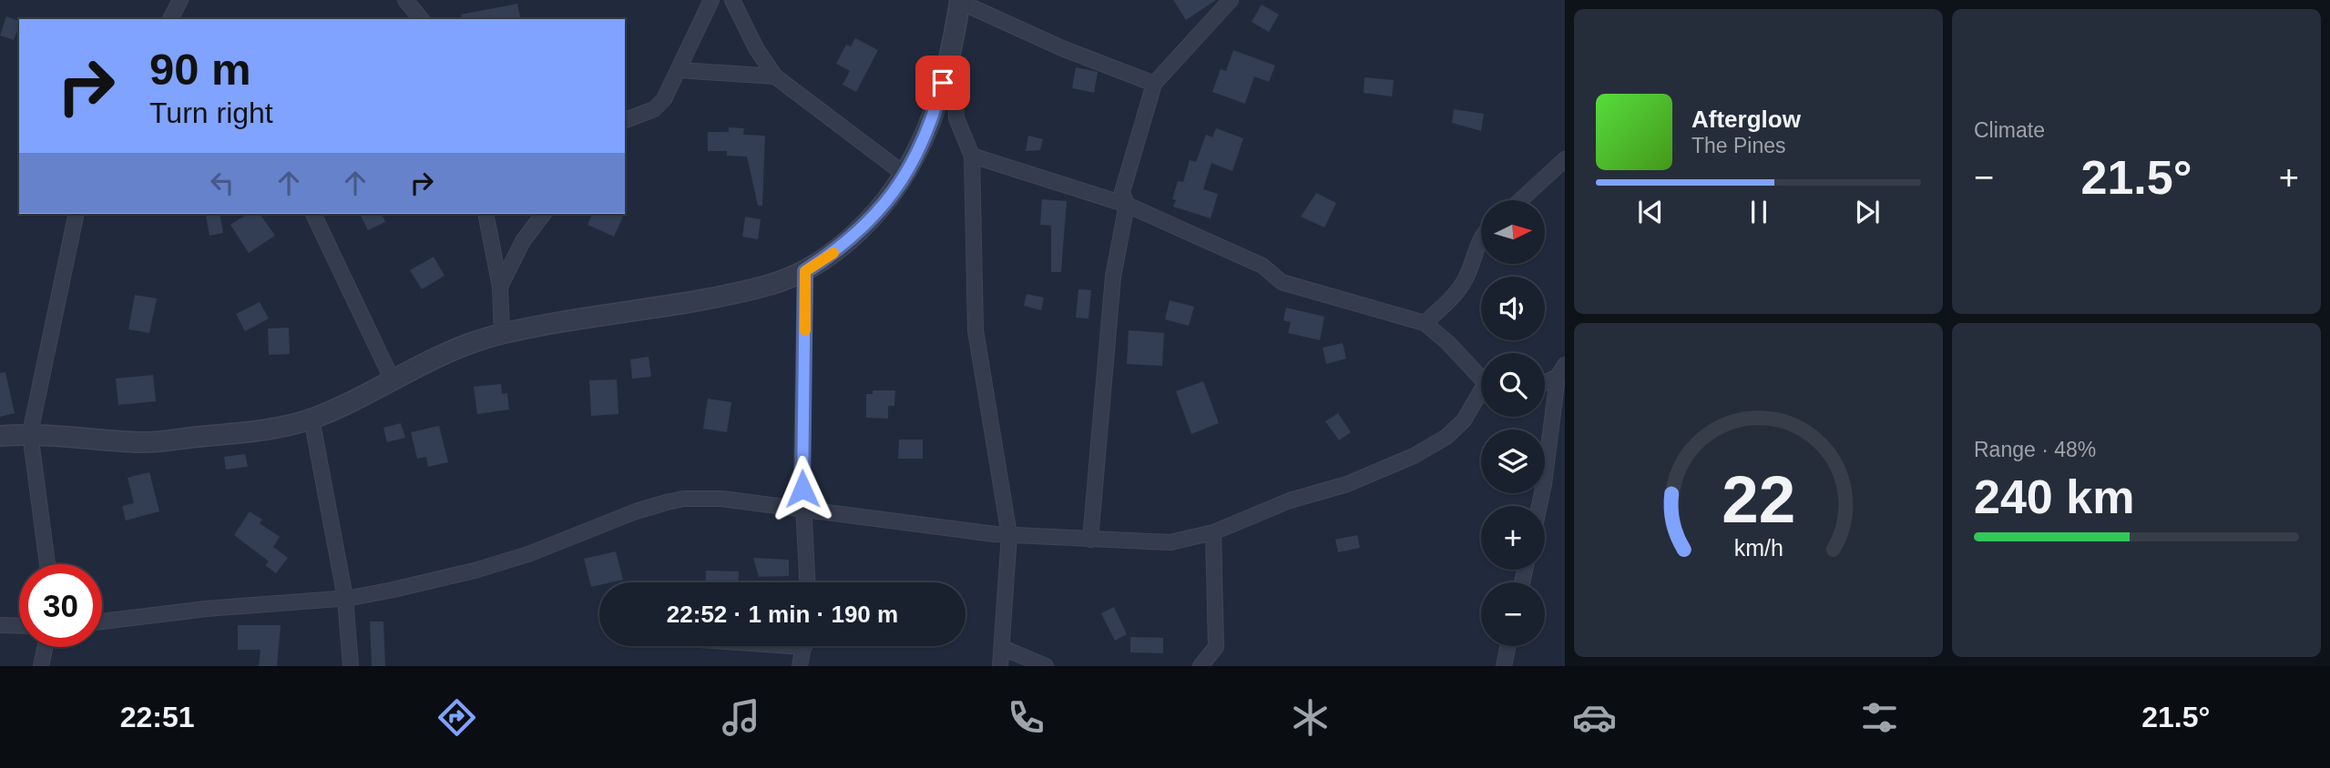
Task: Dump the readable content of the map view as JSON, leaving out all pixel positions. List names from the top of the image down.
{
  "north": "right",
  "page": {
    "tile": [
      "Climate",
      ["Range · 48%", "240 km"]
    ],
    "turn": ["90 m", "Turn right"],
    "song": ["Afterglow", "The Pines"],
    "heat": ["−", "21.5°", "+"],
    "map_buttons": ["+", "−"],
    "limit": "30",
    "trip": "22:52 · 1 min · 190 m",
    "tabs": ["22:51", "21.5°"],
    "gauge": ["22", "km/h"]
  }
}
